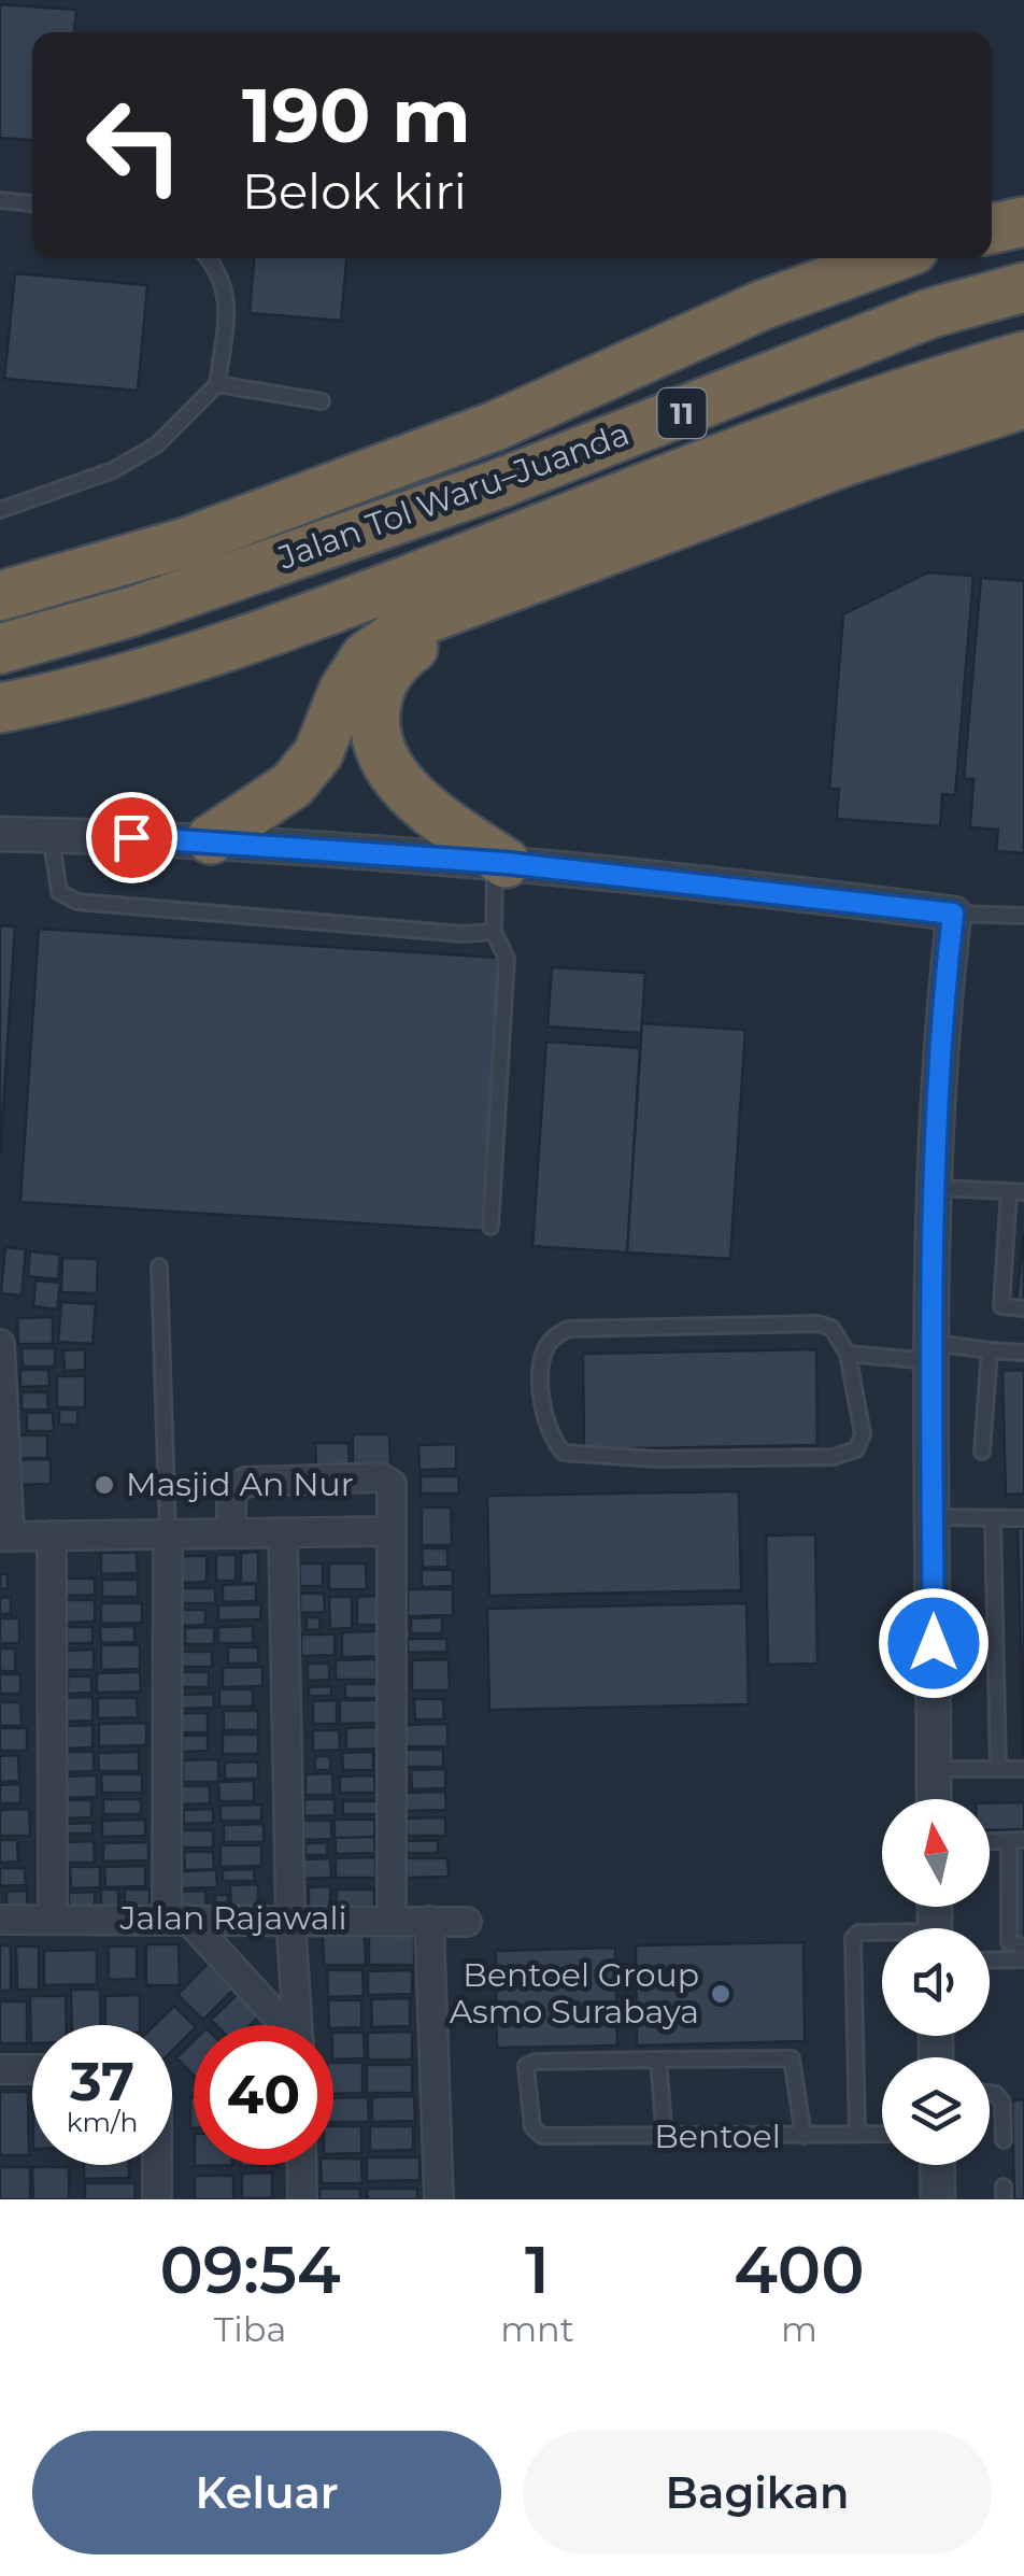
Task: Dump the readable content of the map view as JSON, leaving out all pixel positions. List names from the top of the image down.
{
  "streets": {
    "highway": ["11", "Jalan Tol Waru–Juanda"],
    "street": ["Jalan Rajawali"],
    "lane": ["Bentoel"]
  },
  "places": ["Masjid An Nur", "Bentoel Group Asmo Surabaya"],
  "north": "top",
  "page": {
    "turn": ["190 m", "Belok kiri"],
    "speed": "37 km/h",
    "limit": "40",
    "eta": [
      "09:54",
      "Tiba",
      "1",
      "mnt",
      "400",
      "m"
    ],
    "buttons": ["Keluar", "Bagikan"]
  }
}
